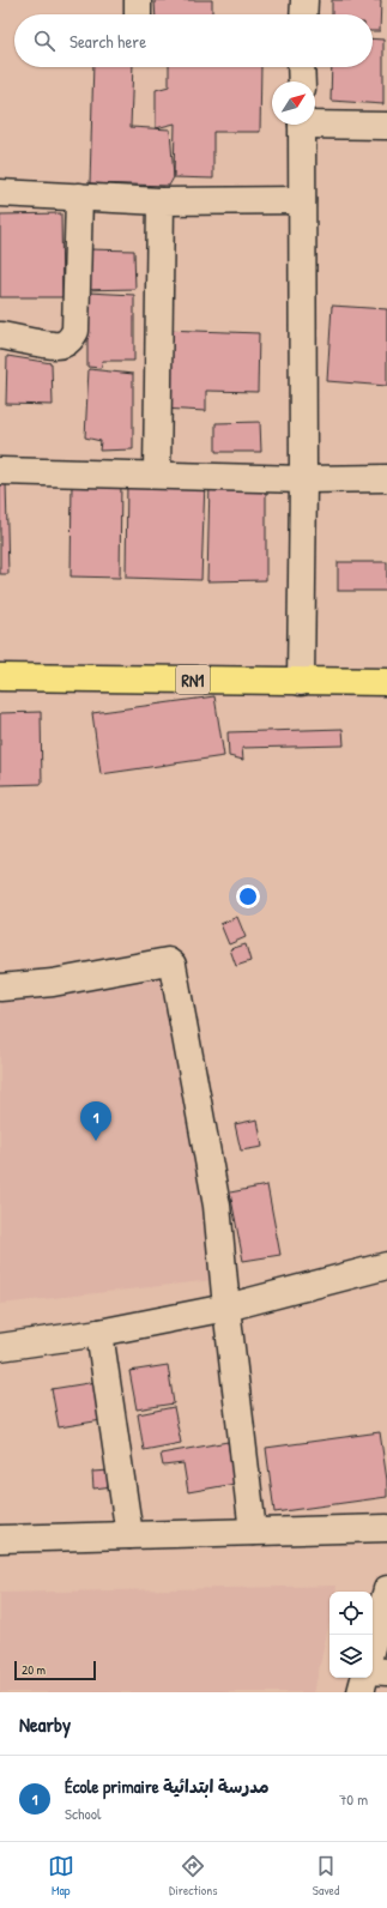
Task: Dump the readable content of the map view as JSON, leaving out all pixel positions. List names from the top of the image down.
{
  "streets": {
    "highway": ["RN1"]
  },
  "scale_bar": "20 m",
  "north": "top right",
  "page": {
    "search": "Search here",
    "pins": "1",
    "scale": "20 m",
    "heading": "Nearby",
    "list": [
      {
        "mark": "1",
        "name": "École primaire مدرسة ابتدائية",
        "note": "School",
        "value": "70 m"
      }
    ],
    "nav": ["Map", "Directions", "Saved"]
  }
}
